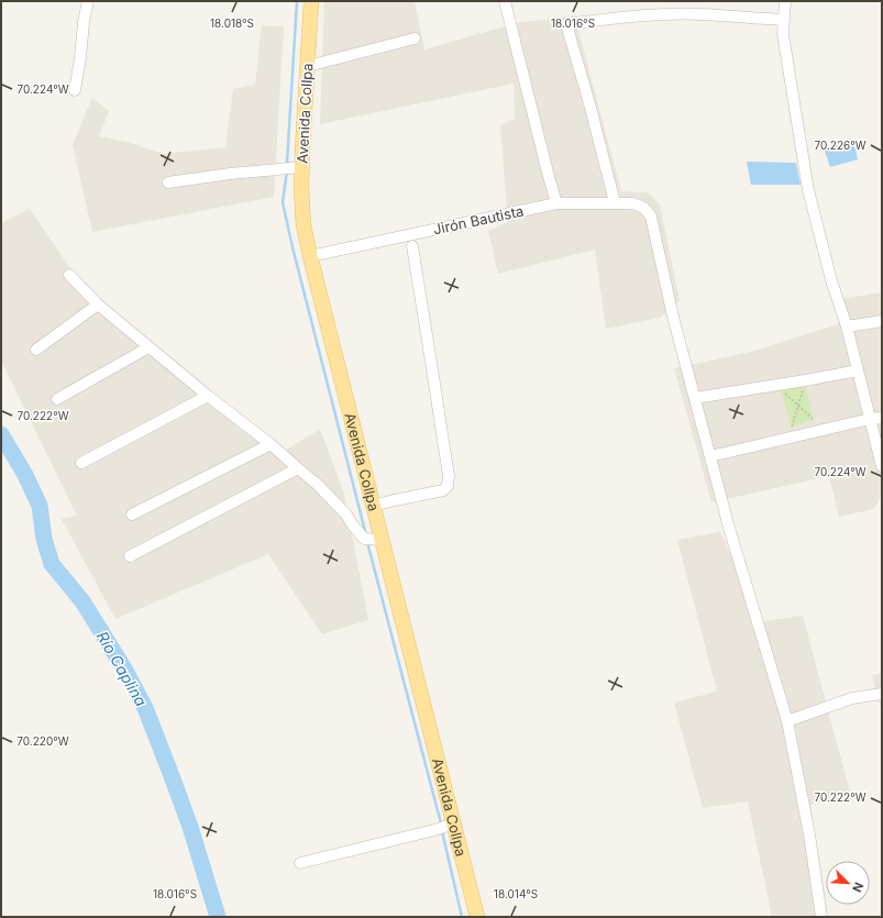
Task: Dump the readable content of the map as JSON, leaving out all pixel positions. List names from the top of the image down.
{
  "streets": {
    "main road": ["Avenida Collpa"],
    "street": ["Jirón Bautista"]
  },
  "crossings": [
    ["Avenida Collpa", "Jirón Bautista"]
  ],
  "water": ["Río Caplina"],
  "north": "bottom right",
  "coordinates": [
    "18.016°S",
    "18.018°S",
    "70.224°W",
    "70.226°W",
    "70.222°W",
    "70.220°W",
    "18.014°S"
  ]
}
